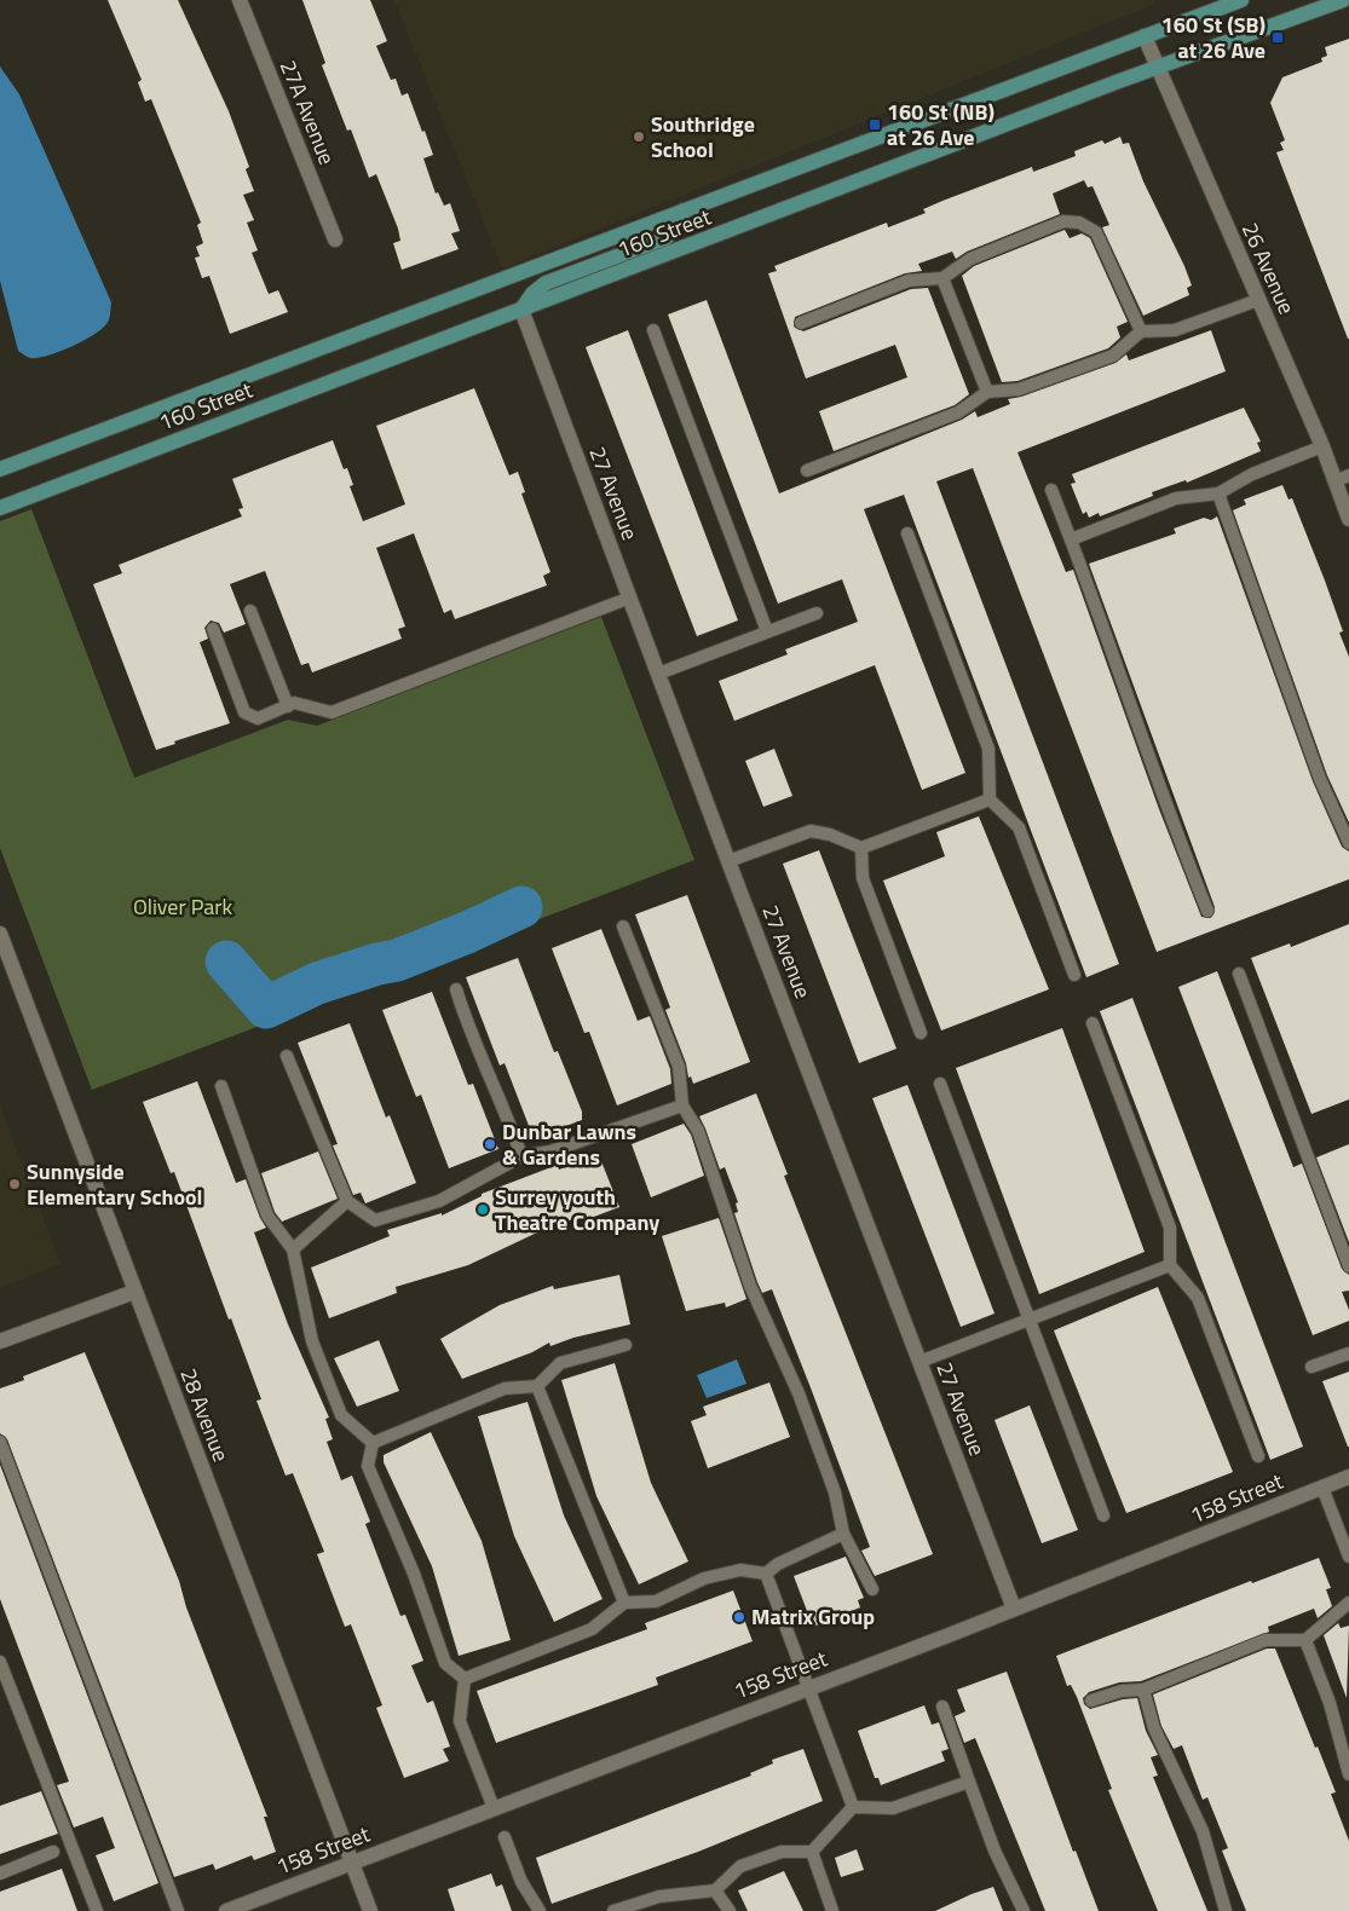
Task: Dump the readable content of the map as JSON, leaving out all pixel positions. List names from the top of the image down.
{
  "streets": {
    "main road": ["160 Street"],
    "street": [
      "27A Avenue",
      "26 Avenue",
      "27 Avenue",
      "28 Avenue",
      "158 Street"
    ]
  },
  "crossings": [
    ["160 Street", "26 Avenue"],
    ["160 Street", "27 Avenue"],
    ["27 Avenue", "158 Street"],
    ["28 Avenue", "158 Street"]
  ],
  "parks": ["Oliver Park"],
  "places": {
    "transit": ["160 St (SB) at 26 Ave", "160 St (NB) at 26 Ave"],
    "other": [
      "Southridge School",
      "Dunbar Lawns & Gardens",
      "Sunnyside Elementary School",
      "Surrey youth Theatre Company",
      "Matrix Group"
    ]
  }
}
